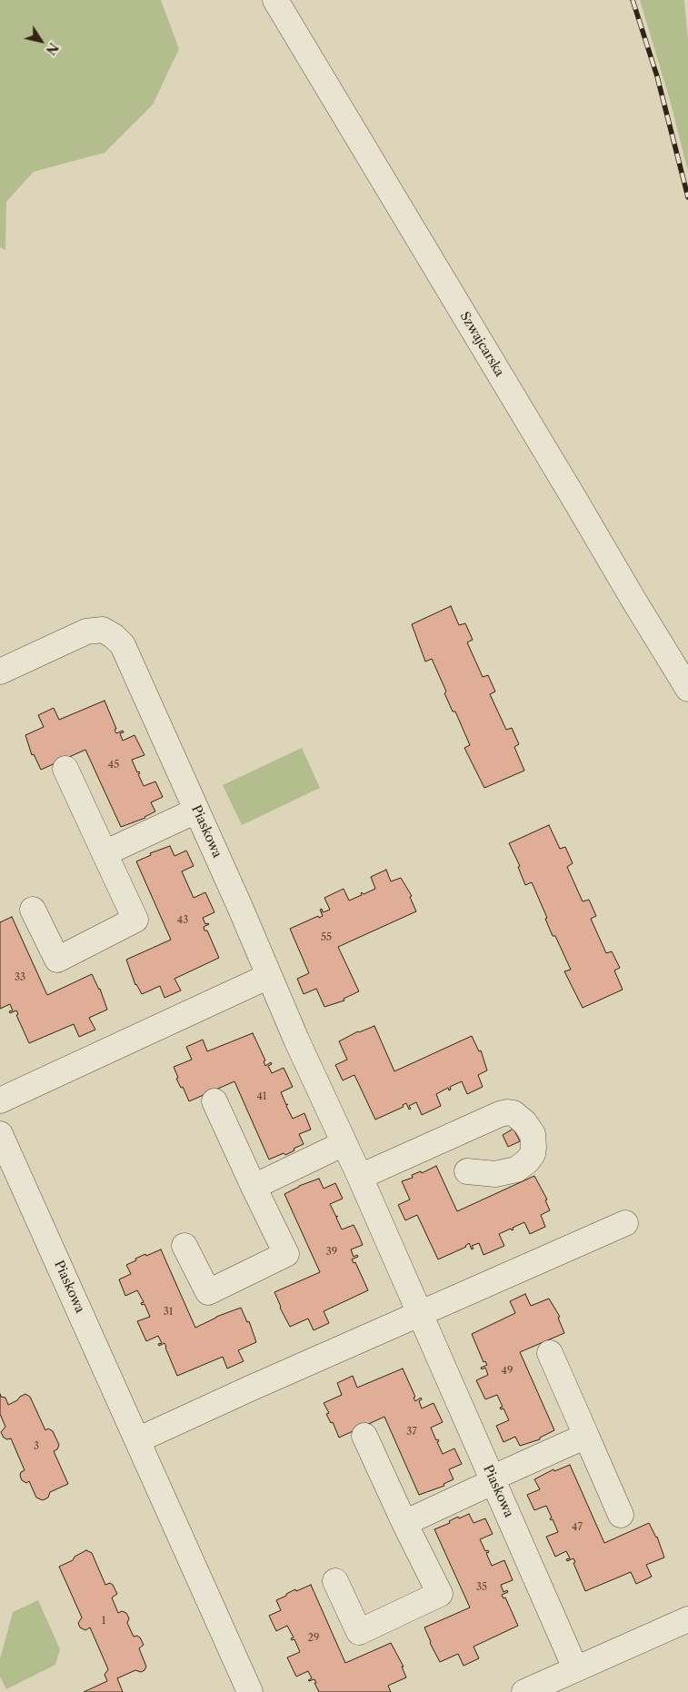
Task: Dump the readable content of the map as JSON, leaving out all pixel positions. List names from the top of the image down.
{
  "streets": {
    "street": ["Szwajcarska", "Piaskowa"]
  },
  "house_numbers": [
    "45",
    "43",
    "55",
    "33",
    "41",
    "39",
    "31",
    "49",
    "37",
    "3",
    "47",
    "35",
    "1",
    "29"
  ],
  "north": "bottom right"
}
